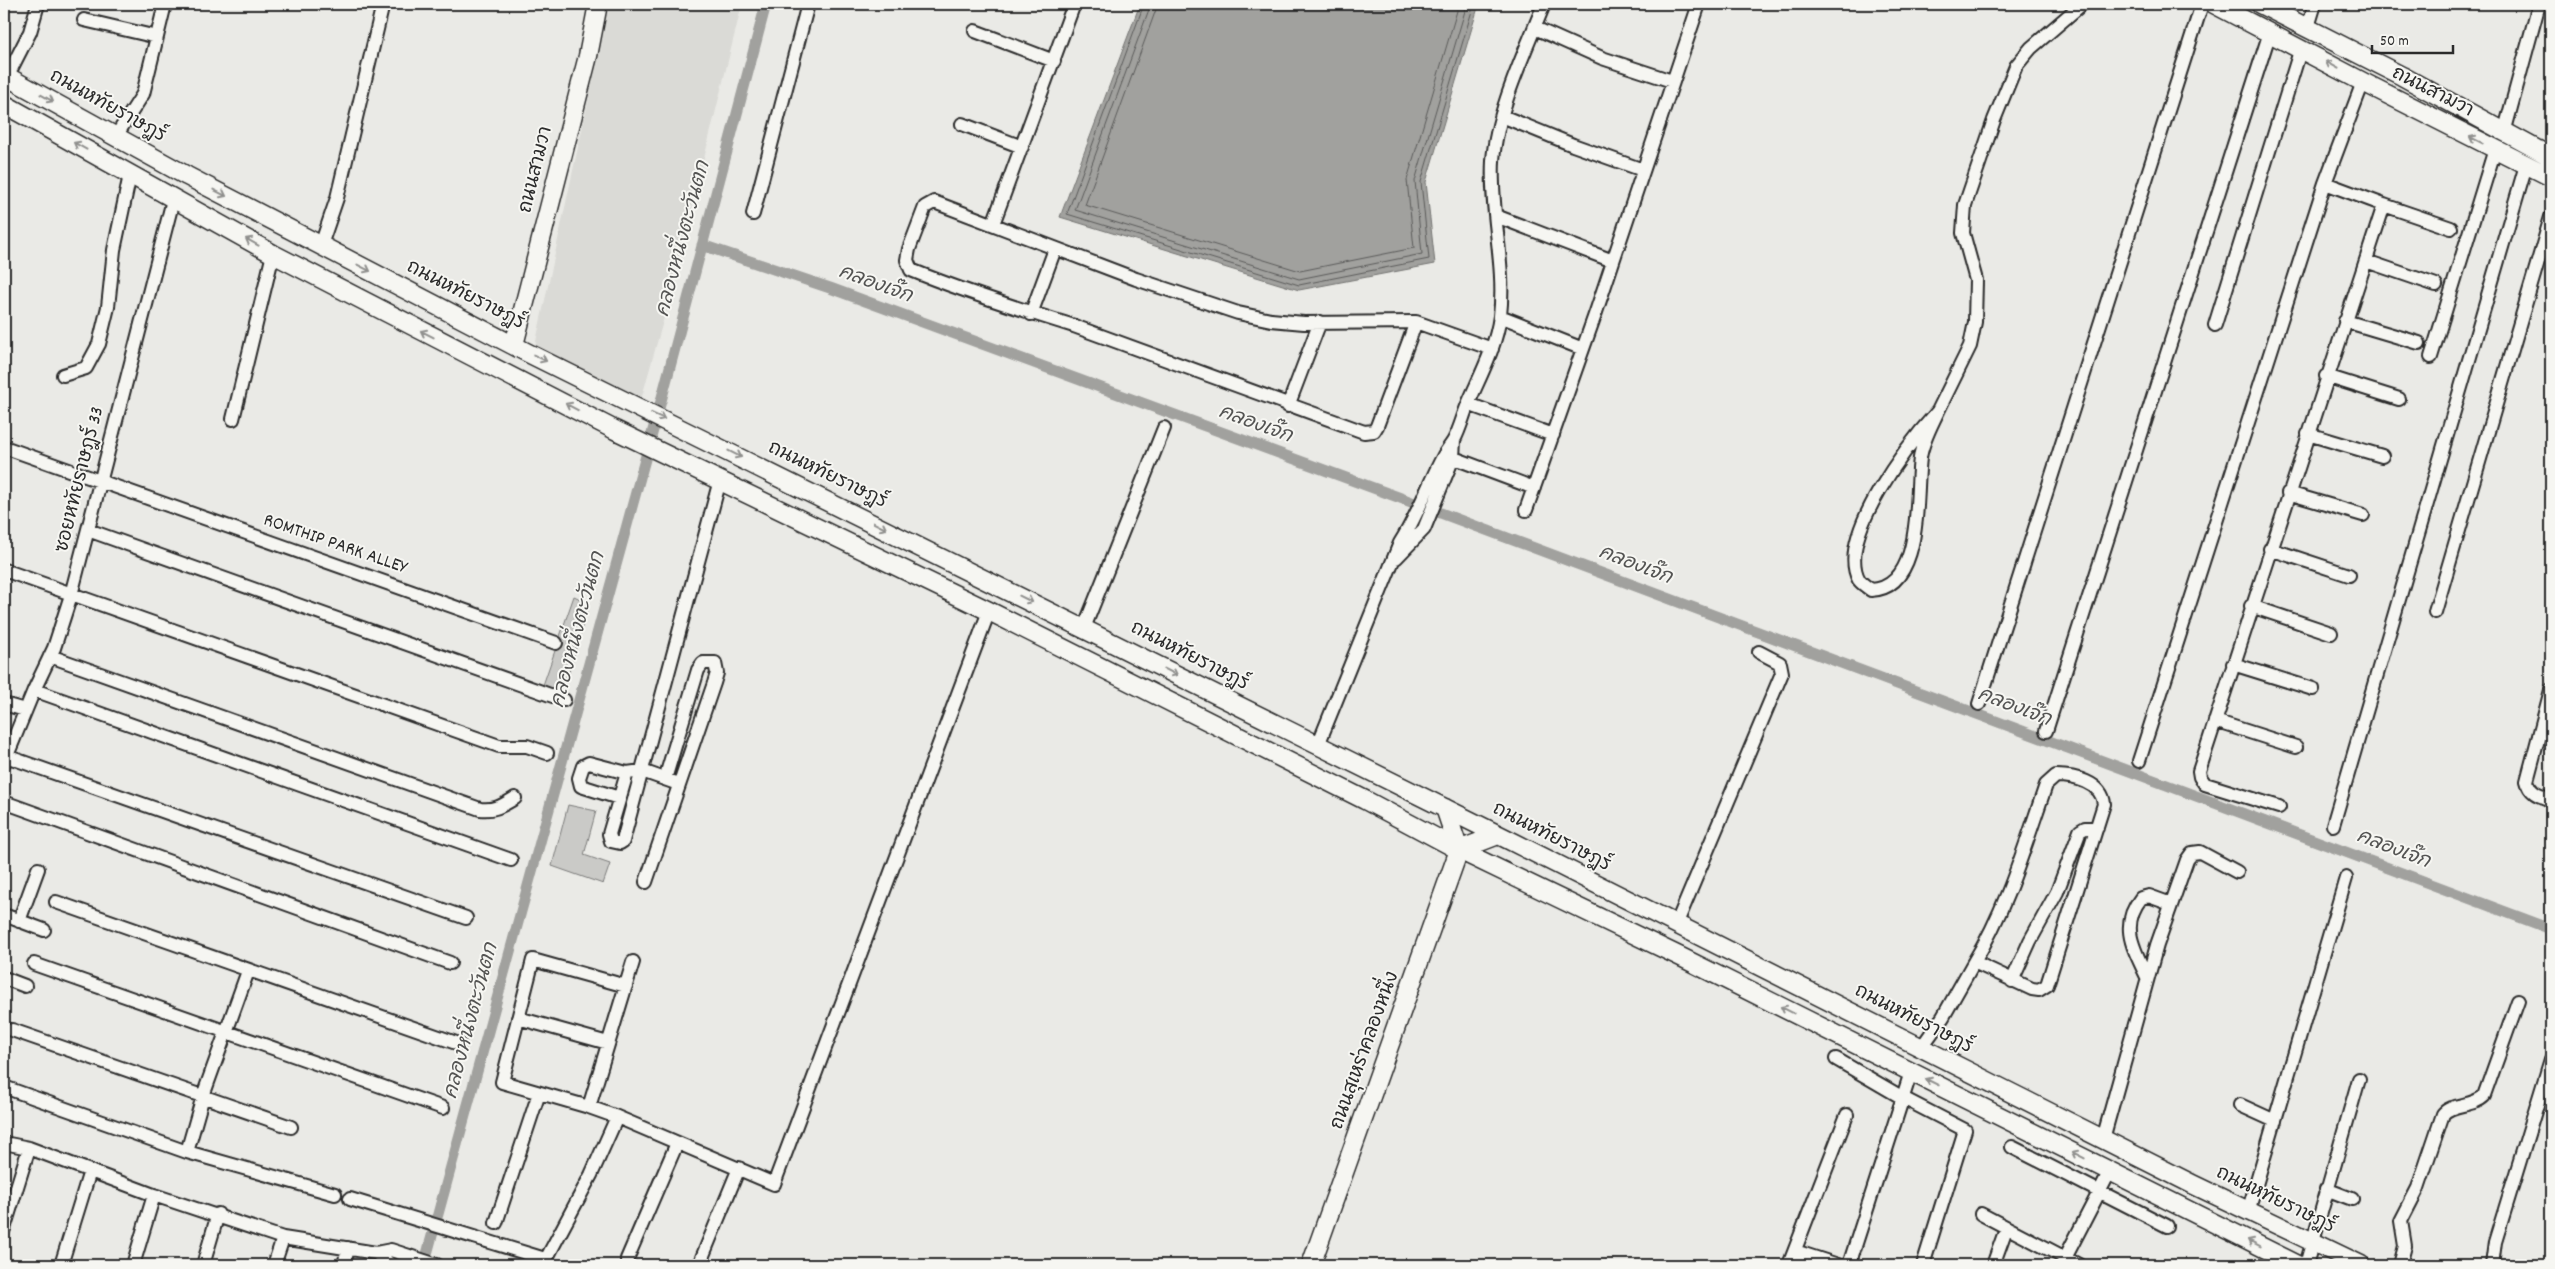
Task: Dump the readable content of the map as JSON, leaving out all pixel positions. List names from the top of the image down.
{
  "streets": {
    "main road": ["ถนนสามวา", "ถนนหทัยราษฎร์", "ถนนสุเหร่าคลองหนึ่ง"],
    "street": ["ซอยหทัยราษฎร์ 33", "ROMTHIP PARK ALLEY"]
  },
  "crossings": [
    ["ถนนสามวา", "ถนนหทัยราษฎร์"],
    ["ซอยหทัยราษฎร์ 33", "ROMTHIP PARK ALLEY"]
  ],
  "water": ["คลองหนึ่งตะวันตก", "คลองเจ๊ก"],
  "scale_bar": "50 m"
}
